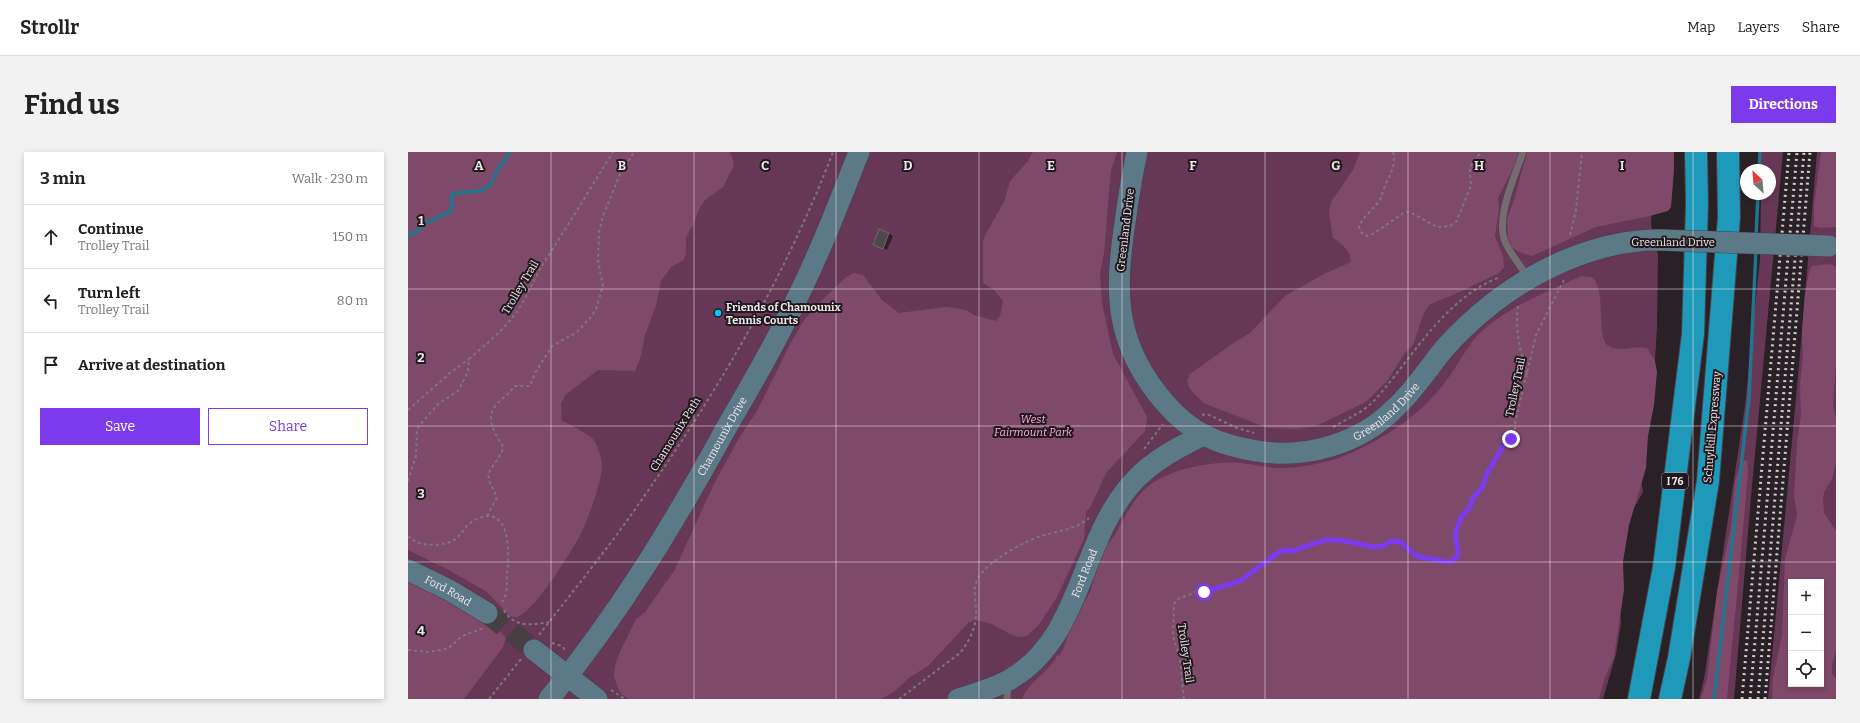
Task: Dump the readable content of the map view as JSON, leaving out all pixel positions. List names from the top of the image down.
{
  "streets": {
    "highway": ["Schuylkill Expressway", "I 76"],
    "main road": ["Greenland Drive", "Chamounix Drive", "Ford Road"],
    "path": ["Trolley Trail", "Chamounix Path"]
  },
  "crossings": [
    ["Greenland Drive", "Ford Road"]
  ],
  "parks": ["West Fairmount Park"],
  "places": ["Friends of Chamounix Tennis Courts"],
  "north": "top left",
  "page": {
    "header": "Strollr",
    "nav": ["Map", "Layers", "Share"],
    "buttons": [
      "Directions",
      ["Save", "Share"]
    ],
    "title": "Find us",
    "heading": ["3 min", "Walk · 230 m"],
    "list": [
      ["Continue", "Trolley Trail", "150 m"],
      ["Turn left", "Trolley Trail", "80 m"],
      "Arrive at destination"
    ],
    "map_buttons": ["+", "−"]
  },
  "grid": {
    "columns": [
      "A",
      "B",
      "C",
      "D",
      "E",
      "F",
      "G",
      "H",
      "I"
    ],
    "rows": [
      "1",
      "2",
      "3",
      "4"
    ]
  }
}
